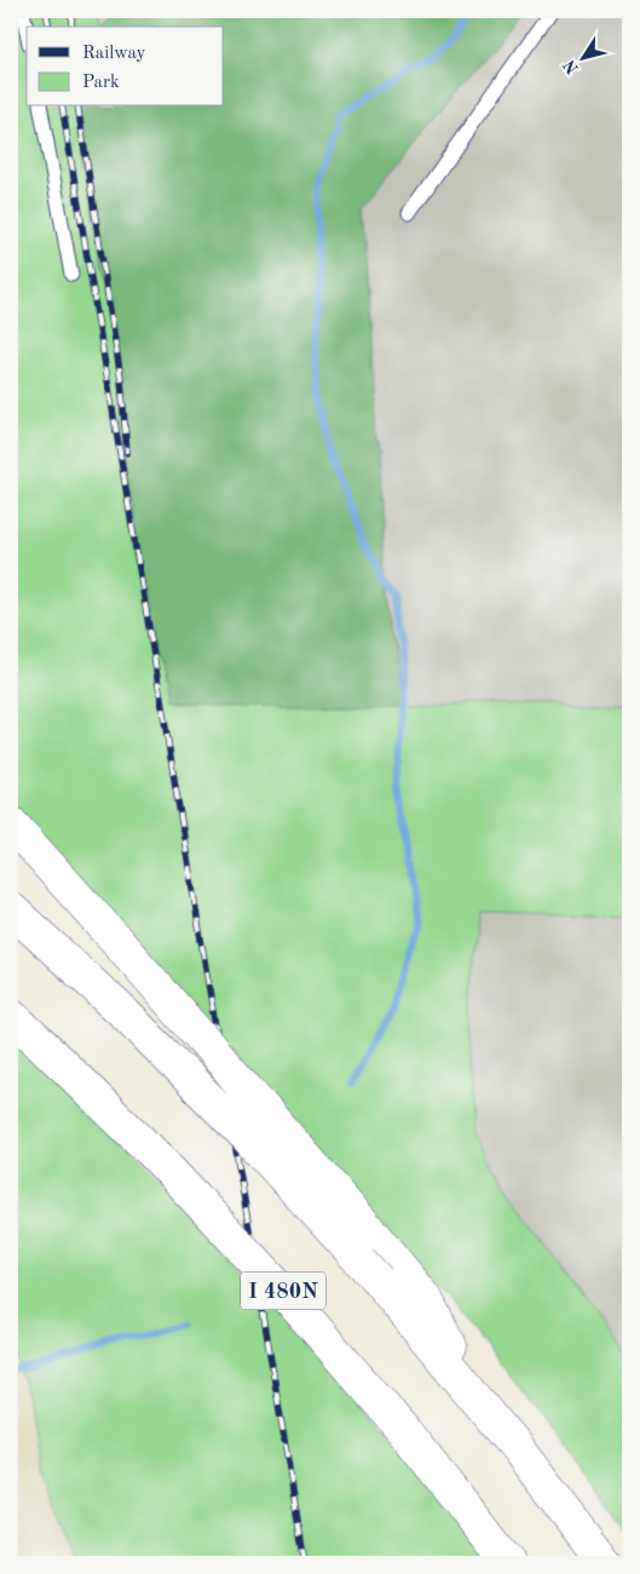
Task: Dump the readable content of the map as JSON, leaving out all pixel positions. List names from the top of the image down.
{
  "streets": {
    "highway": ["I 480N"]
  },
  "legend": ["Railway", "Park"],
  "north": "bottom left"
}
